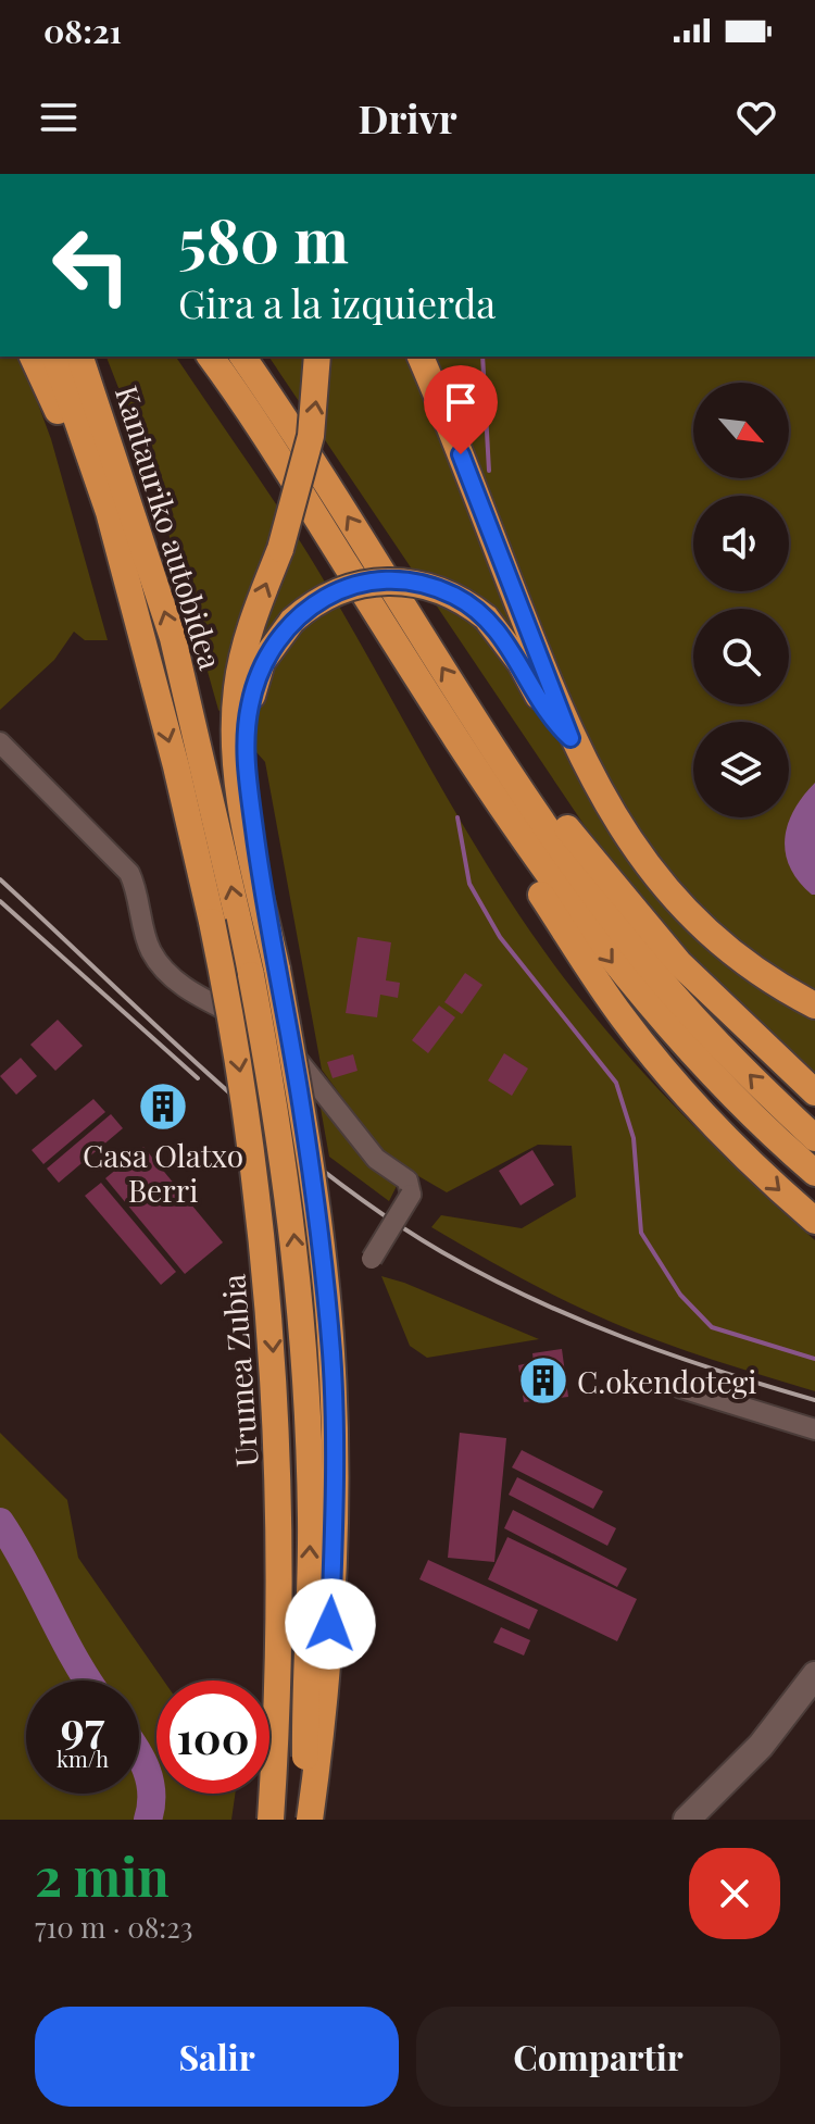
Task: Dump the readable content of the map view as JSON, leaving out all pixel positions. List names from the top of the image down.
{
  "streets": {
    "highway": ["Kantauriko autobidea", "Urumea Zubia"]
  },
  "crossings": [
    ["Kantauriko autobidea", "Urumea Zubia"]
  ],
  "places": {
    "building": ["Casa Olatxo Berri", "C.okendotegi"]
  },
  "north": "bottom right",
  "page": {
    "status": "08:21",
    "header": "Drivr",
    "turn": ["580 m", "Gira a la izquierda"],
    "speed": "97 km/h",
    "limit": "100",
    "heading": ["2 min", "710 m · 08:23"],
    "buttons": ["Salir", "Compartir"]
  }
}
